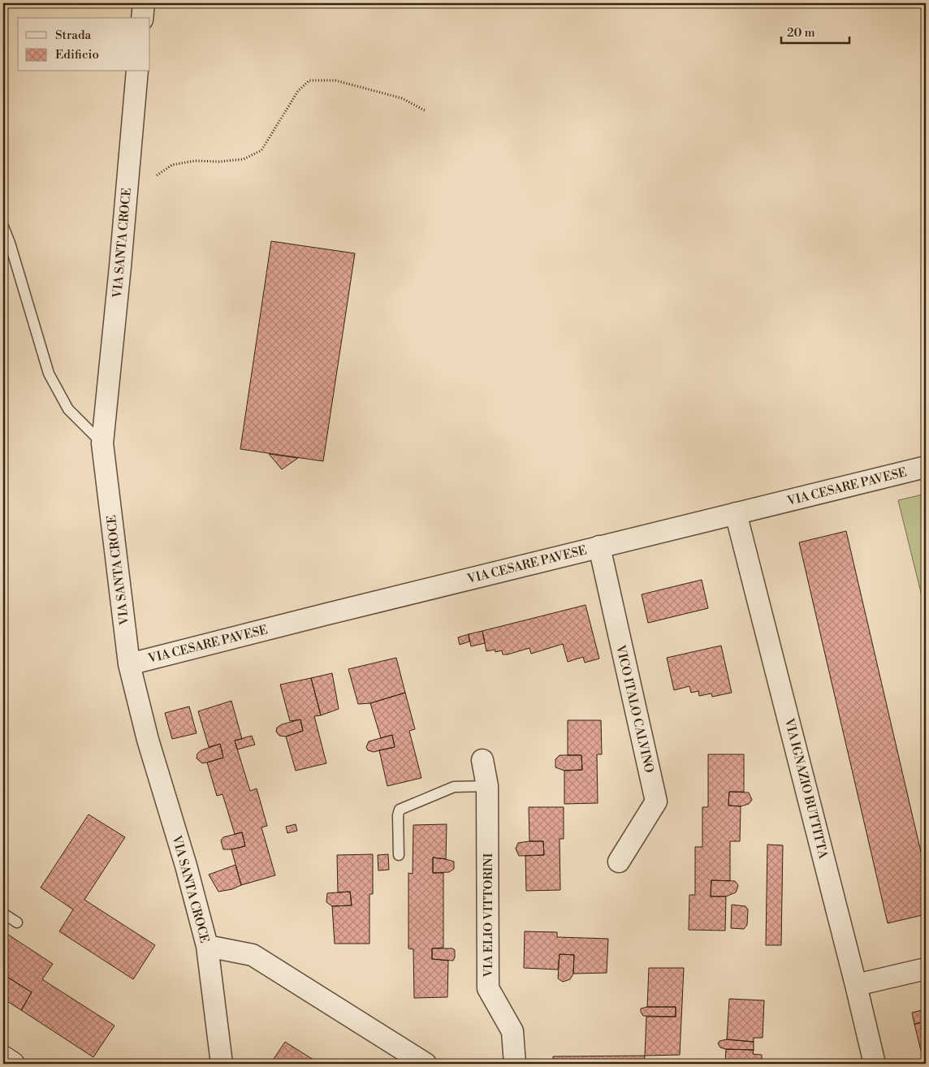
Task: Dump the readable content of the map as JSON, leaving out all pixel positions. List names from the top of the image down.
{
  "streets": {
    "street": [
      "VIA SANTA CROCE",
      "VIA CESARE PAVESE",
      "VICO ITALO CALVINO",
      "VIA IGNAZIO BUTTITTA",
      "VIA ELIO VITTORINI"
    ]
  },
  "crossings": [
    ["VIA SANTA CROCE", "VIA CESARE PAVESE"],
    ["VIA CESARE PAVESE", "VICO ITALO CALVINO"],
    ["VIA CESARE PAVESE", "VIA IGNAZIO BUTTITTA"]
  ],
  "legend": ["Strada", "Edificio"],
  "scale_bar": "20 m"
}
